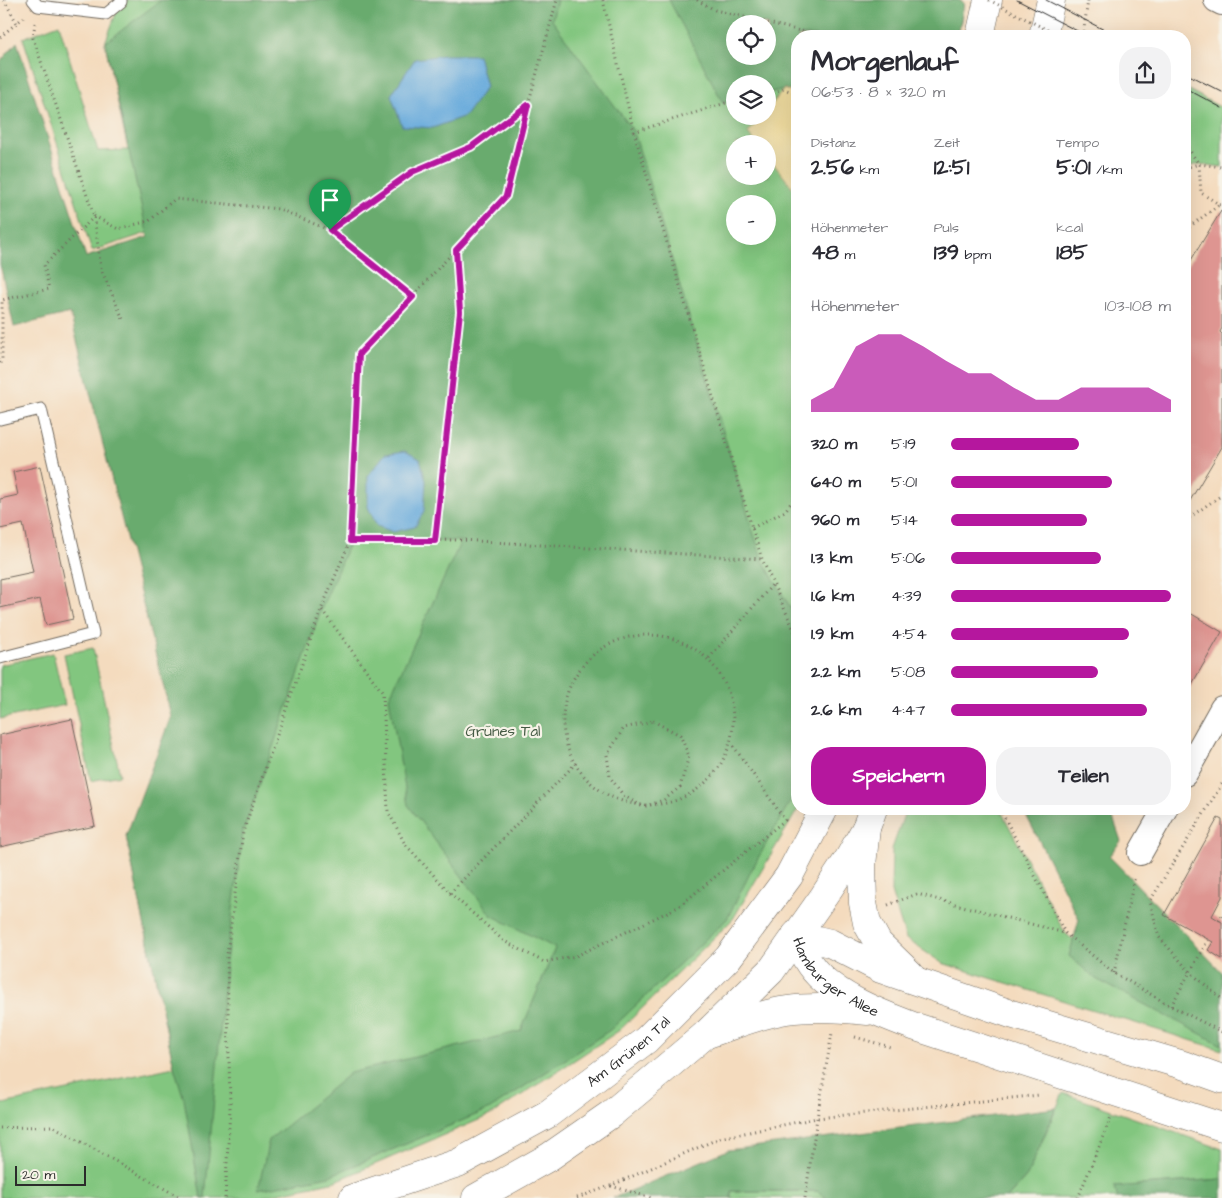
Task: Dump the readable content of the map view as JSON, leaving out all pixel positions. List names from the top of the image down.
{
  "streets": {
    "main road": ["Hamburger Allee", "Am Grünen Tal"]
  },
  "parks": ["Grünes Tal"],
  "scale_bar": "20 m",
  "page": {
    "map_buttons": ["+", "−"],
    "heading": ["Morgenlauf", "06:53 · 8 × 320 m"],
    "stats": [
      ["Distanz", "2.56 km"],
      ["Zeit", "12:51"],
      ["Tempo", "5:01 /km"],
      ["Höhenmeter", "48 m"],
      ["Puls", "139 bpm"],
      ["kcal", "185"]
    ],
    "chart": ["Höhenmeter", "103–108 m"],
    "list": [
      {
        "name": "320 m",
        "note": "5:19"
      },
      {
        "name": "640 m",
        "note": "5:01"
      },
      {
        "name": "960 m",
        "note": "5:14"
      },
      {
        "name": "1.3 km",
        "note": "5:06"
      },
      {
        "name": "1.6 km",
        "note": "4:39"
      },
      {
        "name": "1.9 km",
        "note": "4:54"
      },
      {
        "name": "2.2 km",
        "note": "5:08"
      },
      {
        "name": "2.6 km",
        "note": "4:47"
      }
    ],
    "buttons": ["Speichern", "Teilen"],
    "scale": "20 m"
  }
}
